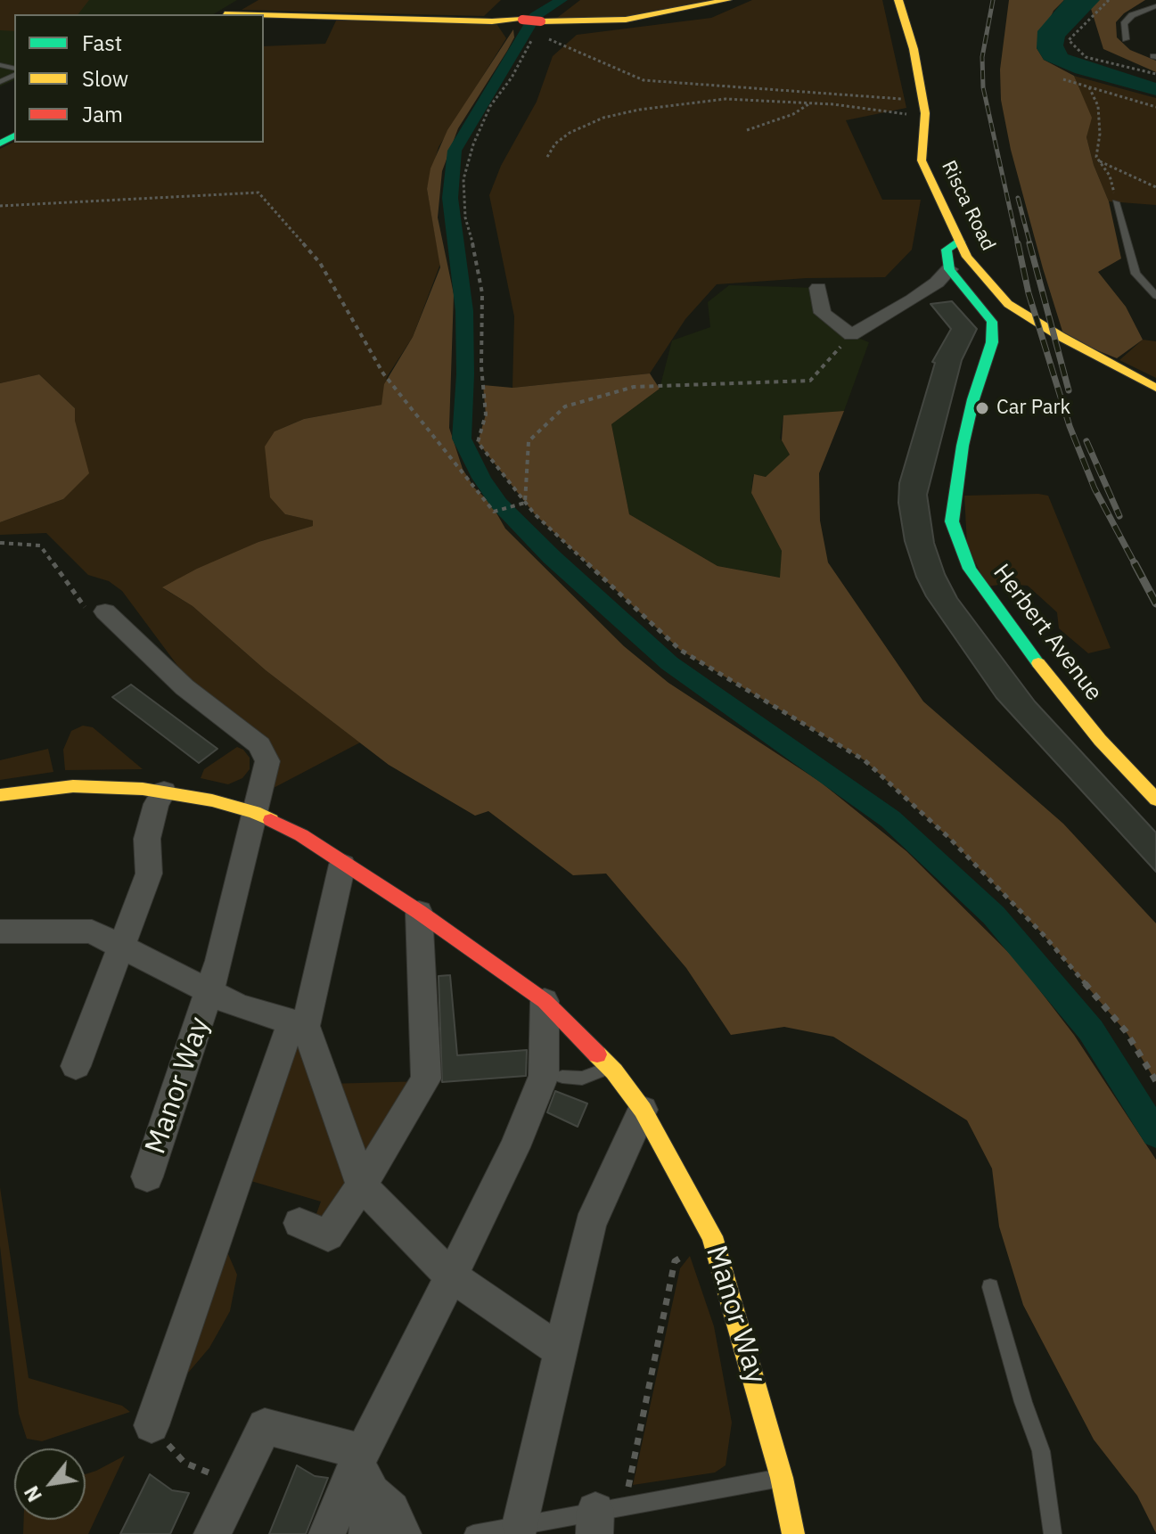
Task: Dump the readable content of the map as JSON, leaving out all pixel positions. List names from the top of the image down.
{
  "streets": {
    "street": ["Risca Road", "Herbert Avenue", "Manor Way"]
  },
  "places": ["Car Park"],
  "legend": ["Fast", "Slow", "Jam"],
  "north": "bottom left"
}
